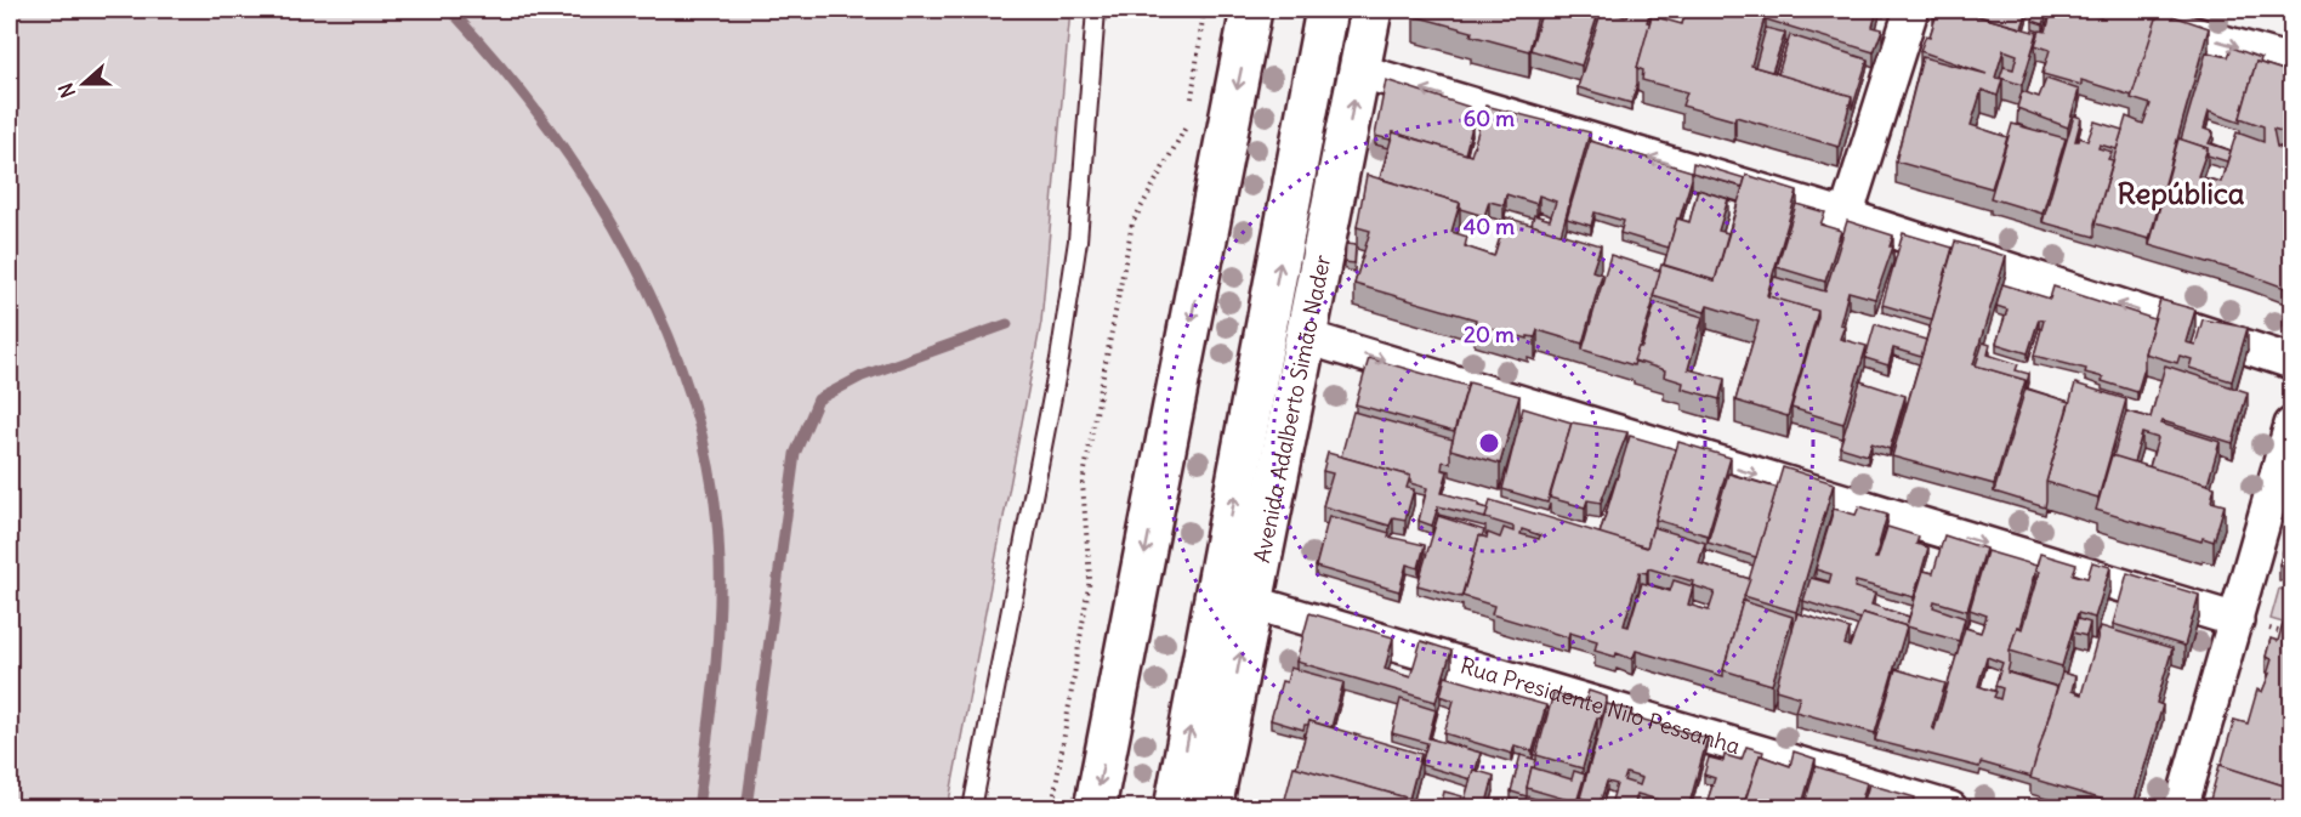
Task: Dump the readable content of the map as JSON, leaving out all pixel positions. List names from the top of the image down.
{
  "streets": {
    "main road": ["Avenida Adalberto Simão Nader"],
    "street": ["Rua Presidente Nilo Pessanha"]
  },
  "crossings": [
    ["Avenida Adalberto Simão Nader", "Rua Presidente Nilo Pessanha"]
  ],
  "districts": ["República"],
  "north": "left",
  "rings": ["60 m", "40 m", "20 m"]
}
